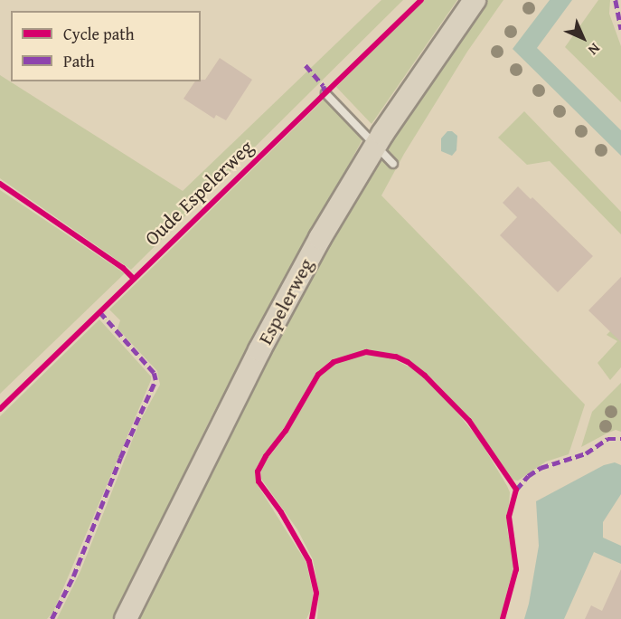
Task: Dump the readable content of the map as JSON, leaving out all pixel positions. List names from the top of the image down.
{
  "streets": {
    "main road": ["Espelerweg"],
    "cycle path": ["Oude Espelerweg"]
  },
  "legend": ["Cycle path", "Path"],
  "north": "bottom right"
}
